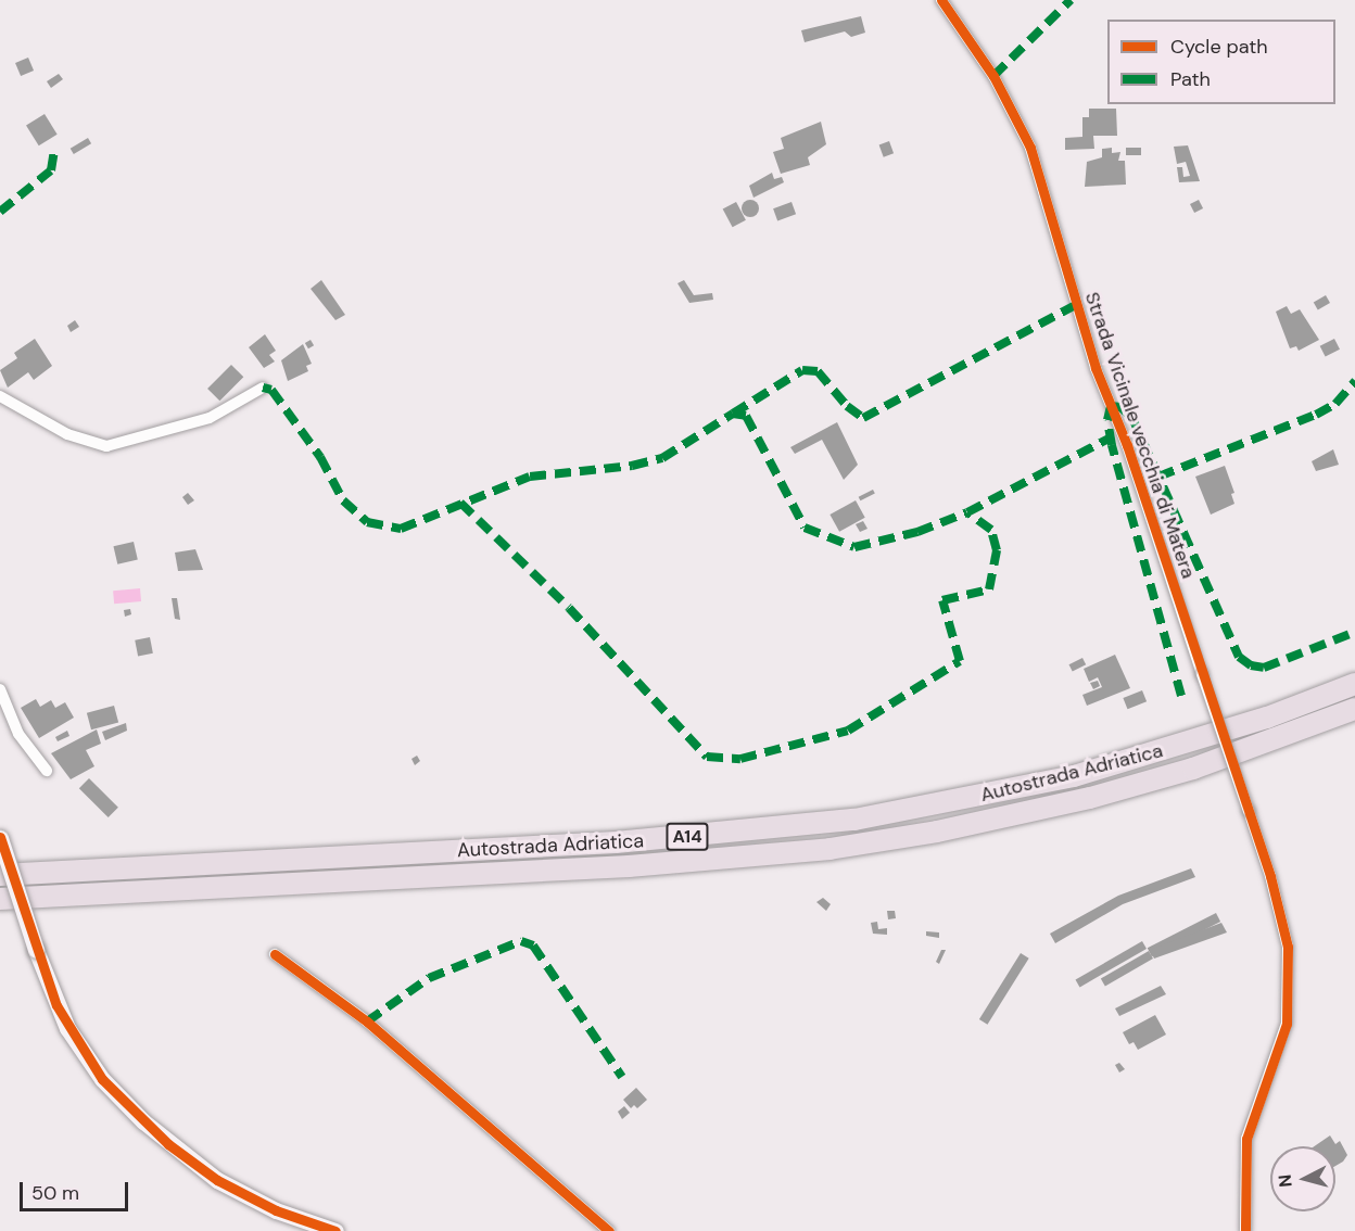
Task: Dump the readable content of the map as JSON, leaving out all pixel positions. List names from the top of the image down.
{
  "streets": {
    "highway": ["Autostrada Adriatica", "A14"],
    "street": ["Strada Vicinale vecchia di Matera"]
  },
  "legend": ["Cycle path", "Path"],
  "scale_bar": "50 m",
  "north": "left"
}
